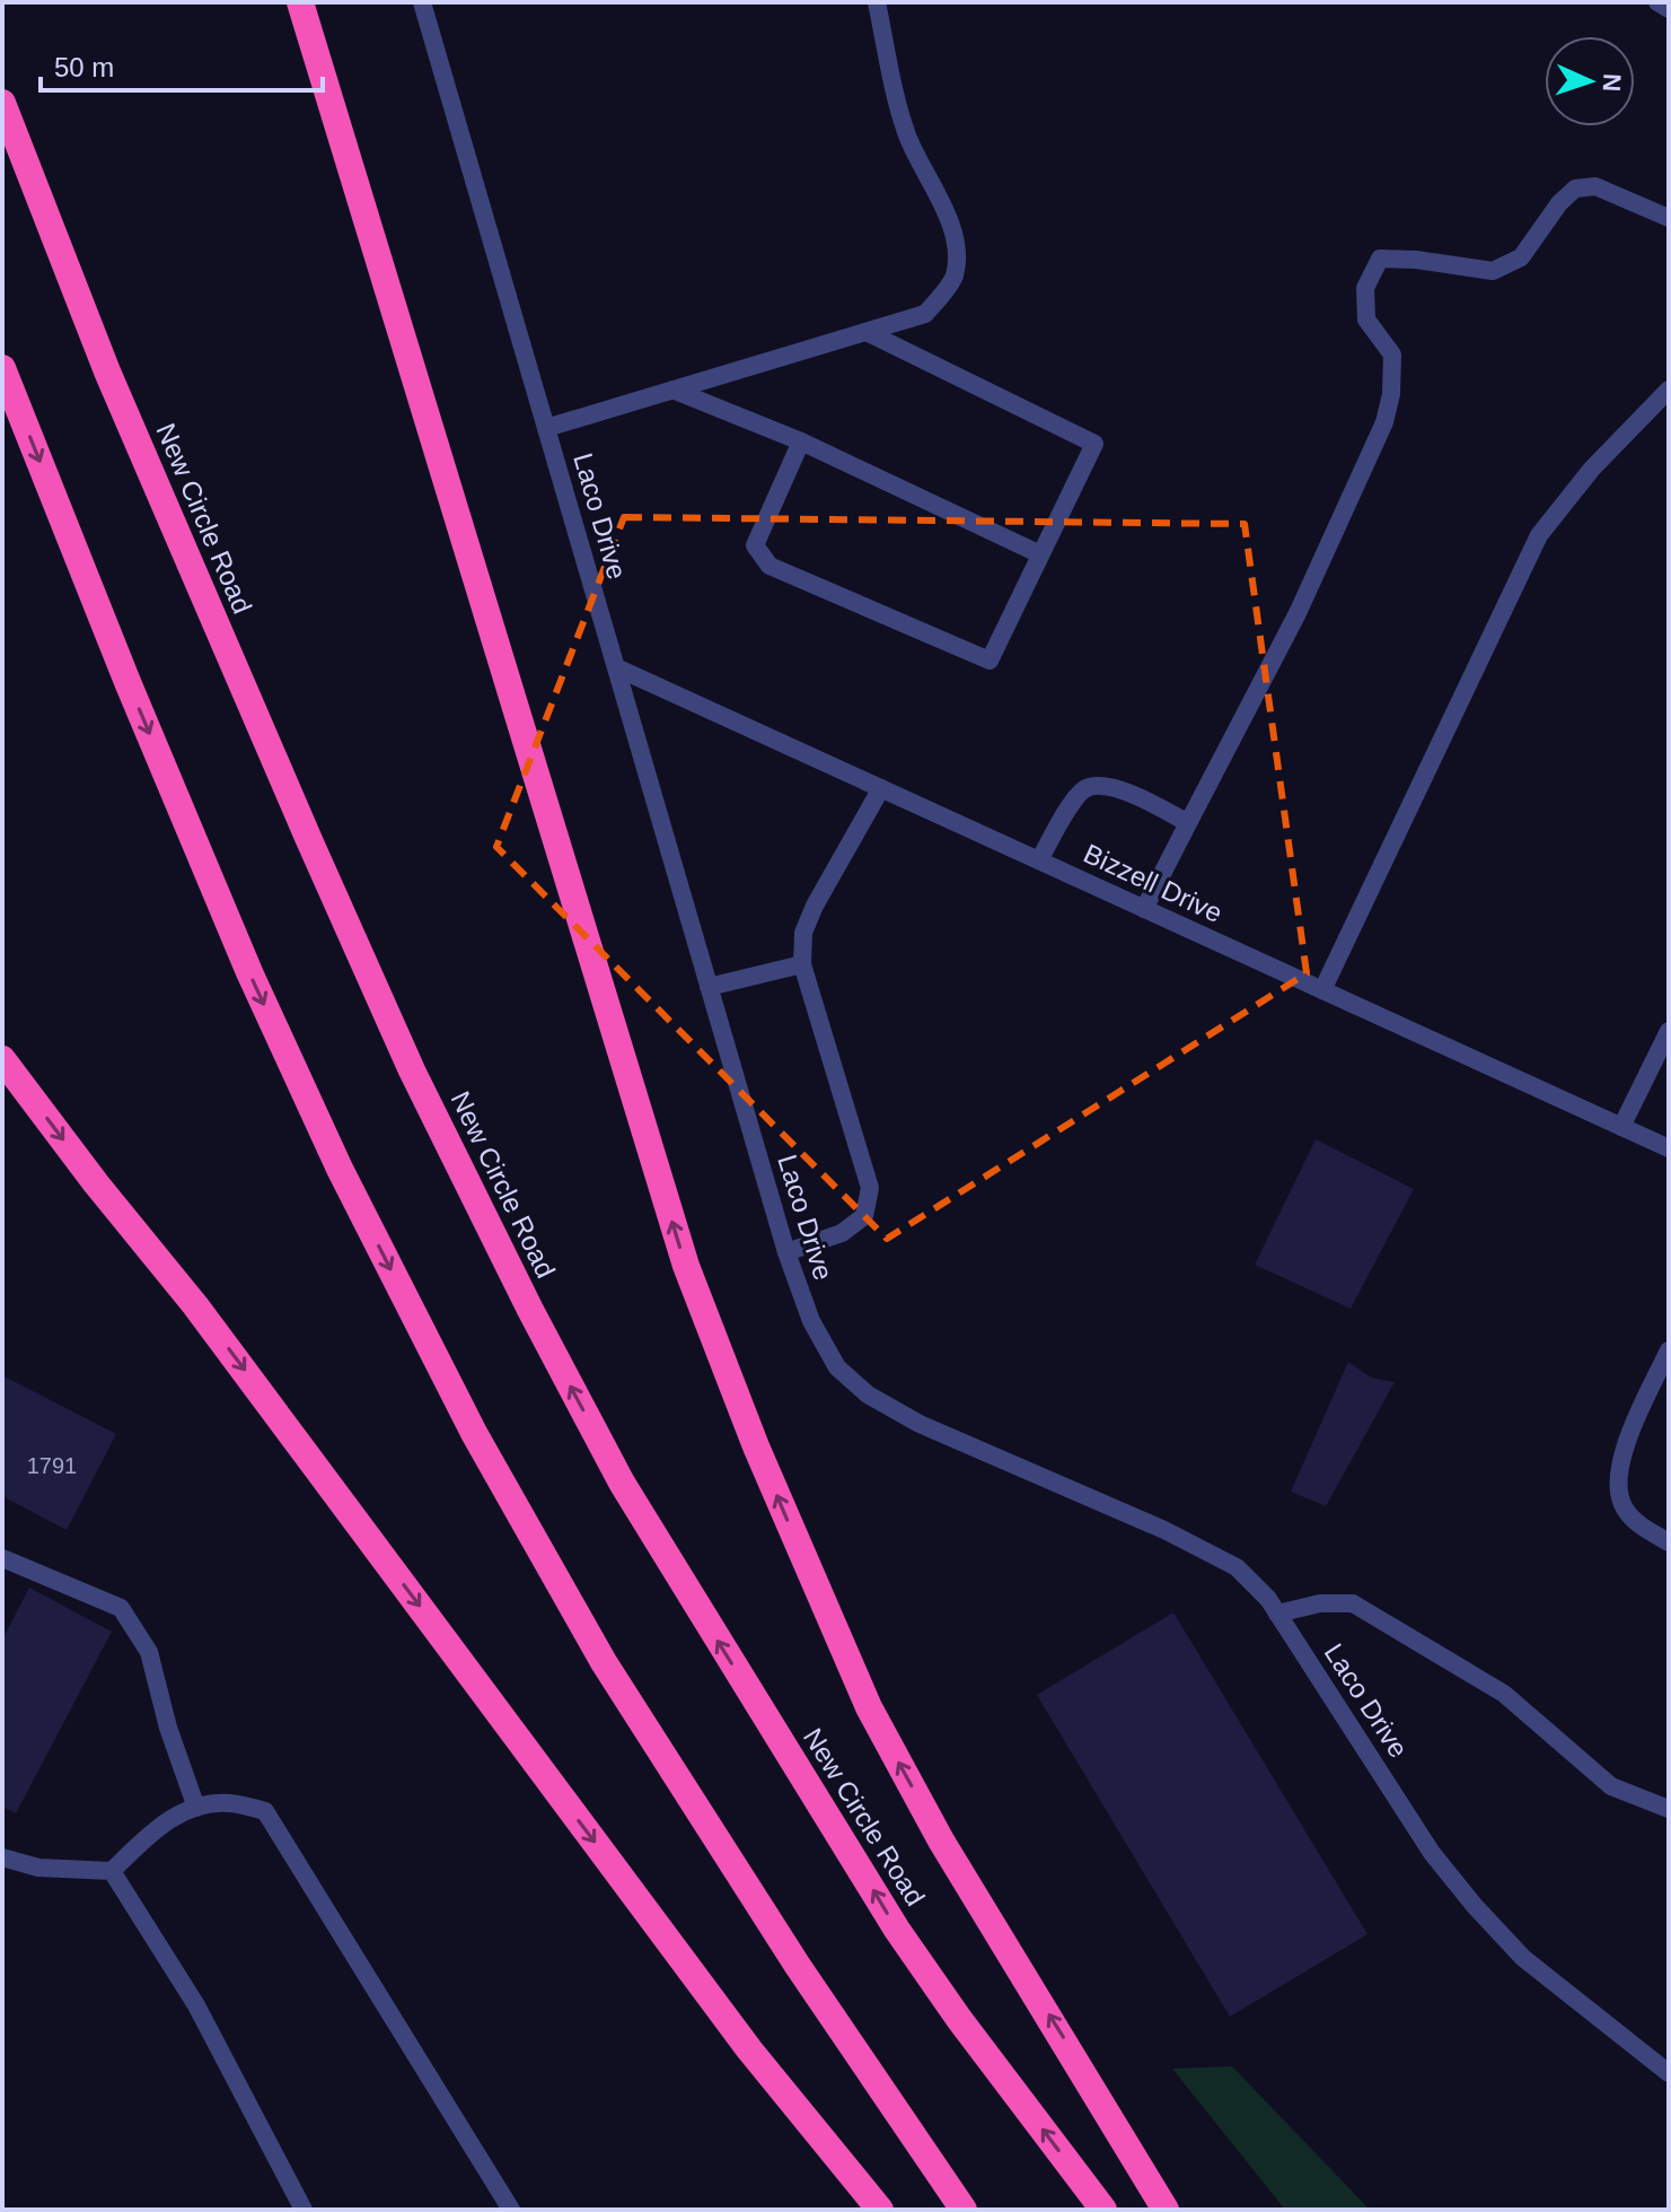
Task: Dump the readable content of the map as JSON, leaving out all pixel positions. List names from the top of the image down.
{
  "streets": {
    "highway": ["New Circle Road"],
    "street": ["Laco Drive", "Bizzell Drive"]
  },
  "crossings": [
    ["Laco Drive", "Bizzell Drive"]
  ],
  "house_numbers": ["1791"],
  "scale_bar": "50 m",
  "north": "right"
}
